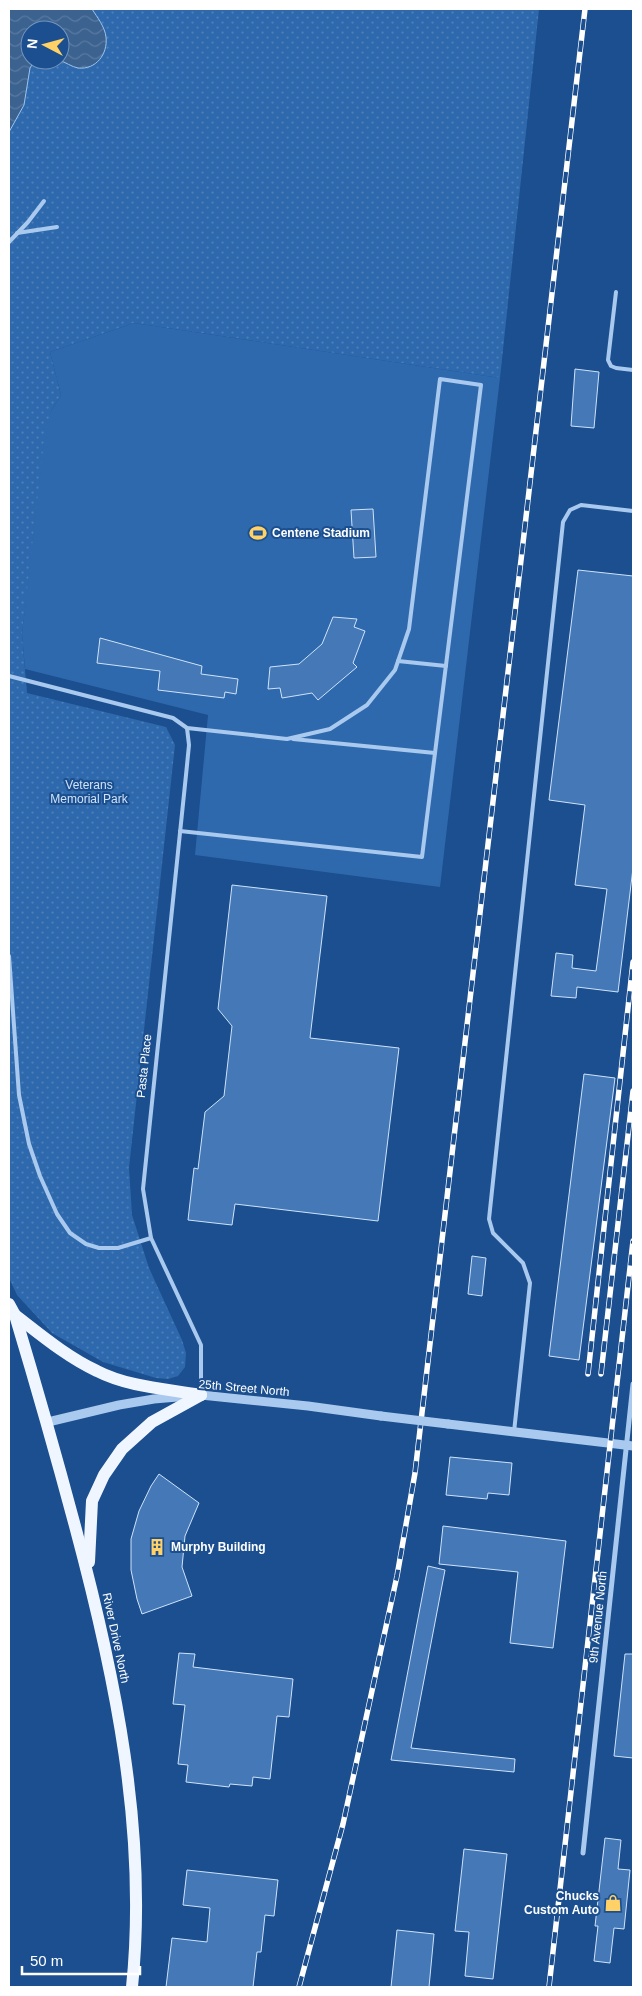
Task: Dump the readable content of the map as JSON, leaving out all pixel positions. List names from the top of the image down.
{
  "streets": {
    "main road": ["River Drive North"],
    "street": ["25th Street North", "9th Avenue North"],
    "lane": ["Pasta Place"]
  },
  "crossings": [
    ["Pasta Place", "25th Street North"],
    ["25th Street North", "River Drive North"]
  ],
  "parks": ["Veterans Memorial Park"],
  "places": {
    "sports": ["Centene Stadium"],
    "building": ["Murphy Building"],
    "shop": ["Chucks Custom Auto"]
  },
  "scale_bar": "50 m",
  "north": "left"
}
